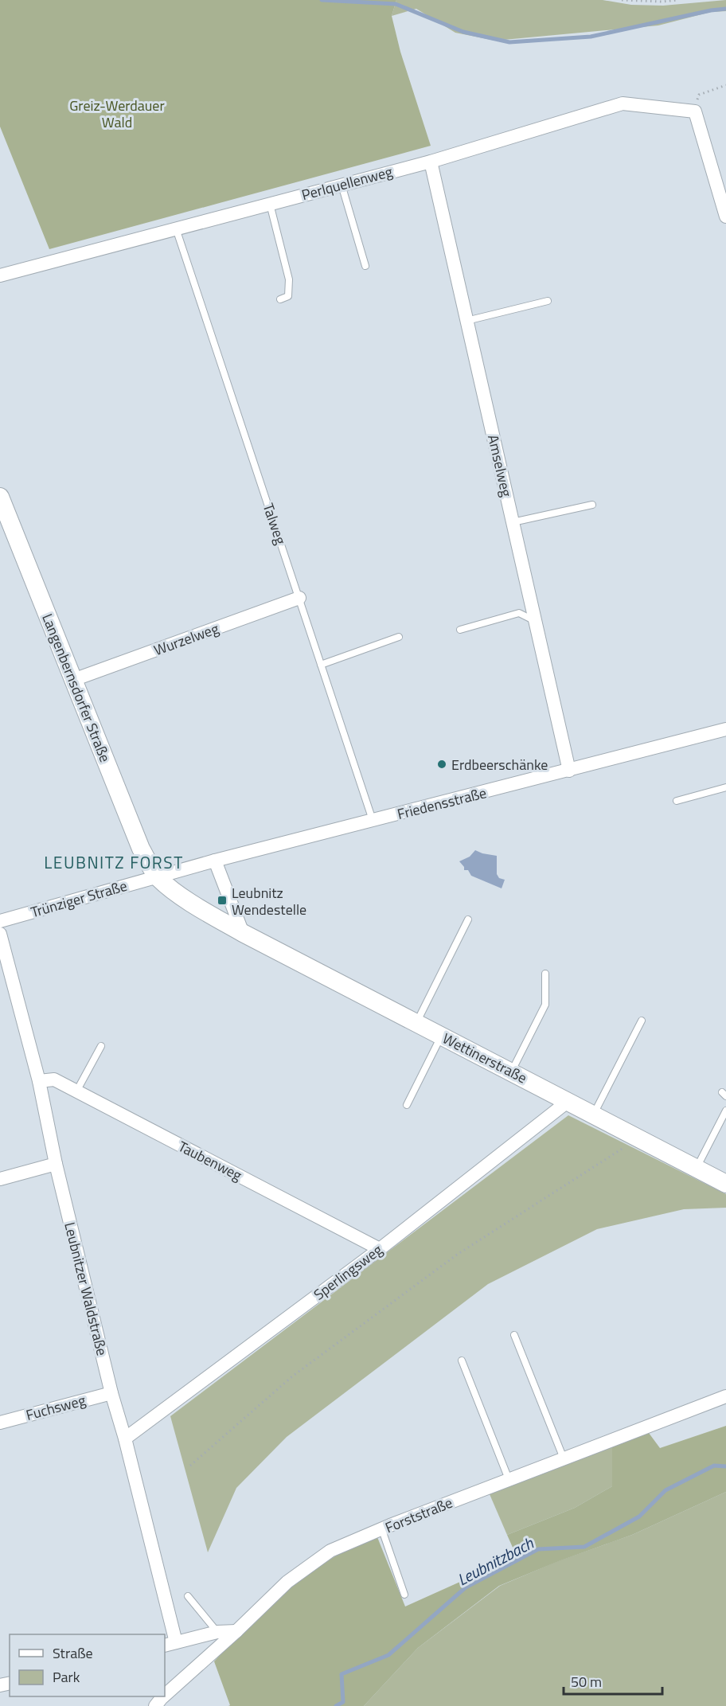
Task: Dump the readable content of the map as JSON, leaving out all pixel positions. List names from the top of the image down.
{
  "streets": {
    "street": [
      "Perlquellenweg",
      "Amselweg",
      "Wurzelweg",
      "Langenbernsdorfer Straße",
      "Friedensstraße",
      "Trünziger Straße",
      "Wettinerstraße",
      "Taubenweg",
      "Sperlingsweg",
      "Leubnitzer Waldstraße",
      "Fuchsweg",
      "Forststraße"
    ],
    "lane": ["Talweg"]
  },
  "crossings": [
    ["Perlquellenweg", "Amselweg"],
    ["Perlquellenweg", "Talweg"],
    ["Amselweg", "Friedensstraße"],
    ["Talweg", "Wurzelweg"],
    ["Talweg", "Friedensstraße"],
    ["Wurzelweg", "Langenbernsdorfer Straße"],
    ["Langenbernsdorfer Straße", "Friedensstraße"],
    ["Langenbernsdorfer Straße", "Trünziger Straße"],
    ["Langenbernsdorfer Straße", "Wettinerstraße"],
    ["Friedensstraße", "Trünziger Straße"],
    ["Friedensstraße", "Wettinerstraße"],
    ["Trünziger Straße", "Wettinerstraße"],
    ["Wettinerstraße", "Sperlingsweg"],
    ["Taubenweg", "Sperlingsweg"],
    ["Taubenweg", "Leubnitzer Waldstraße"],
    ["Sperlingsweg", "Leubnitzer Waldstraße"],
    ["Leubnitzer Waldstraße", "Fuchsweg"]
  ],
  "districts": ["LEUBNITZ FORST"],
  "water": ["Leubnitzbach"],
  "parks": ["Greiz-Werdauer Wald"],
  "places": {
    "other": ["Erdbeerschänke"],
    "transit": ["Leubnitz Wendestelle"]
  },
  "legend": ["Straße", "Park"],
  "scale_bar": "50 m"
}
